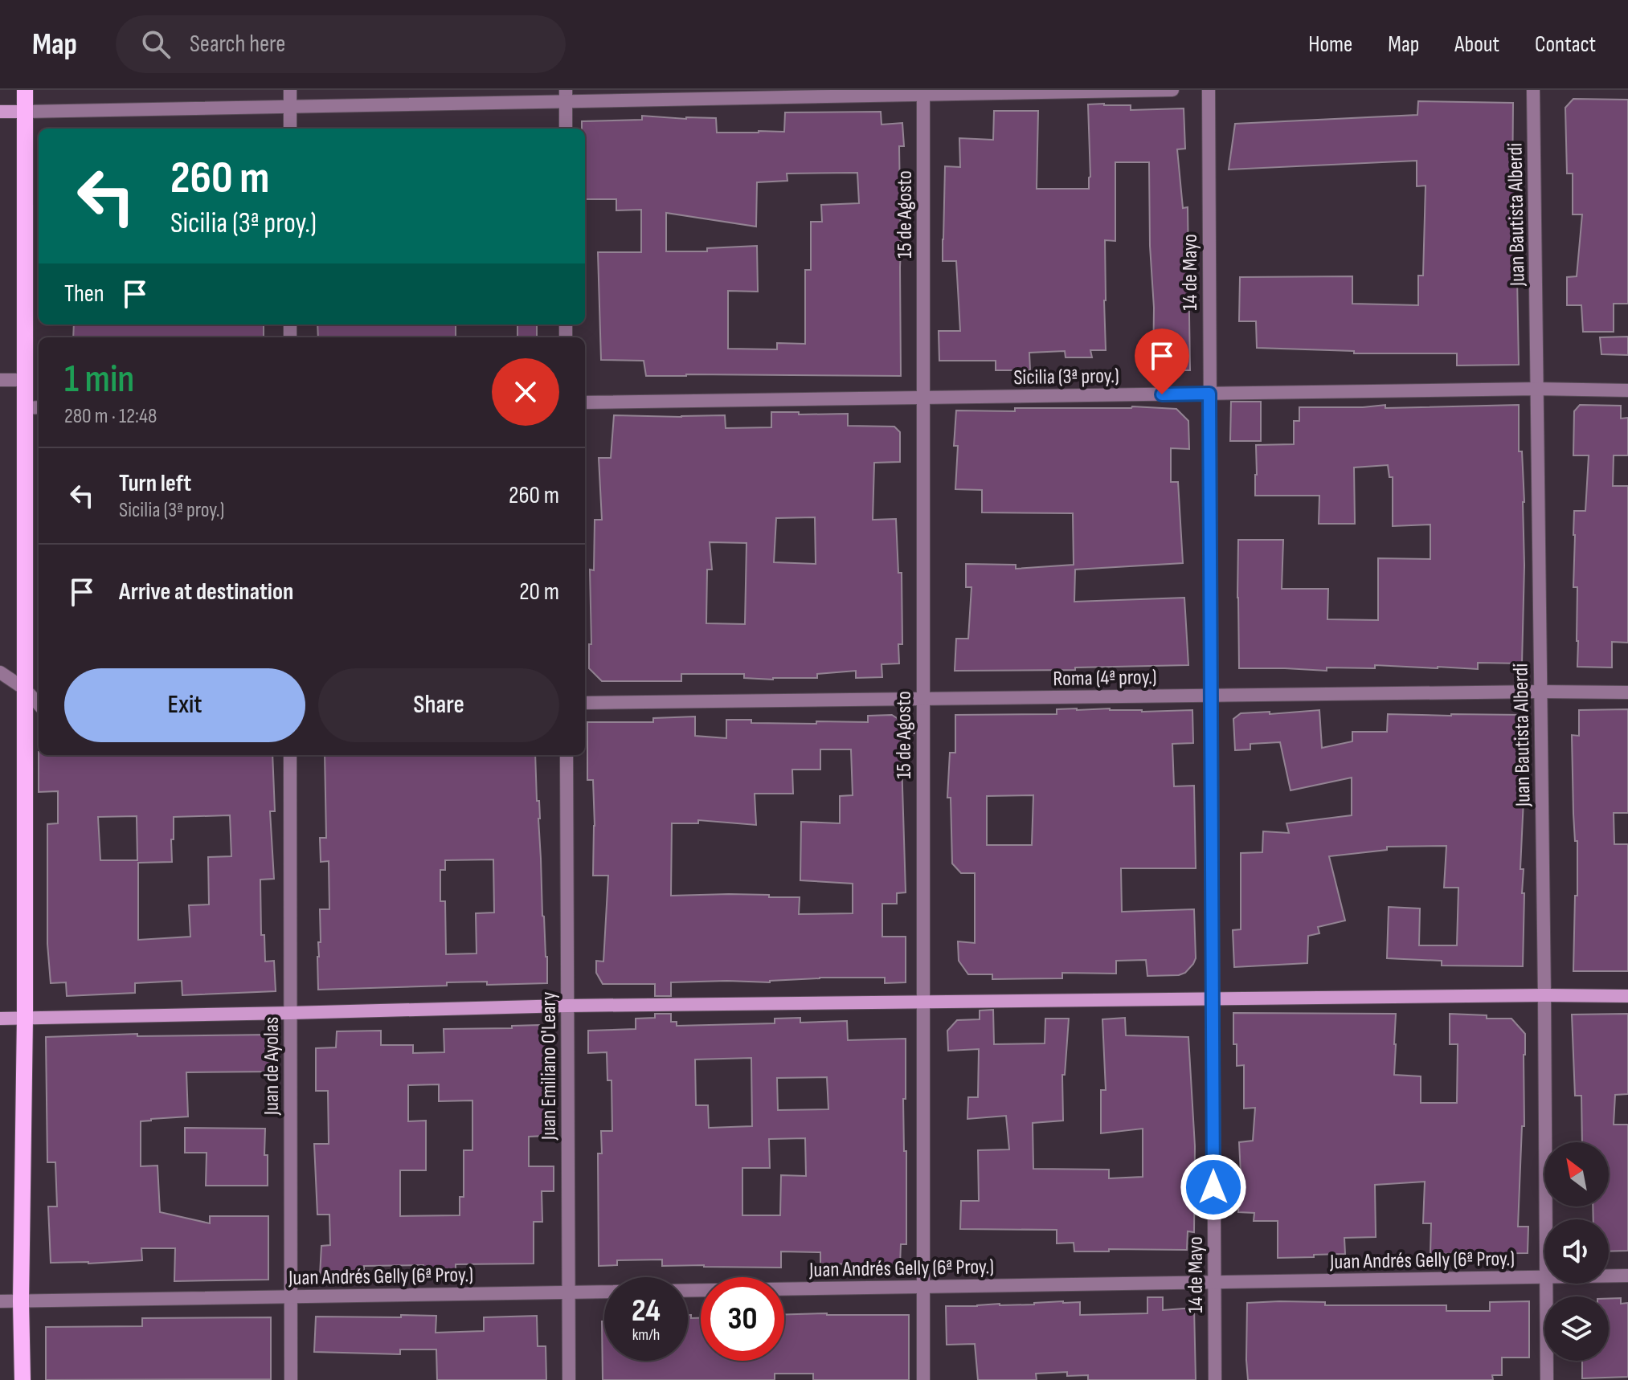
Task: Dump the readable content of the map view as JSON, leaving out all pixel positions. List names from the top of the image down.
{
  "streets": {
    "street": [
      "15 de Agosto",
      "Juan Bautista Alberdi",
      "14 de Mayo",
      "Sicilia (3ª proy.)",
      "Roma (4ª proy.)",
      "Juan de Ayolas",
      "Juan Emiliano O'Leary",
      "Juan Andrés Gelly (6ª Proy.)"
    ]
  },
  "crossings": [
    ["15 de Agosto", "Sicilia (3ª proy.)"],
    ["15 de Agosto", "Roma (4ª proy.)"],
    ["15 de Agosto", "Juan Andrés Gelly (6ª Proy.)"],
    ["Juan Bautista Alberdi", "Sicilia (3ª proy.)"],
    ["Juan Bautista Alberdi", "Roma (4ª proy.)"],
    ["14 de Mayo", "Sicilia (3ª proy.)"],
    ["14 de Mayo", "Roma (4ª proy.)"],
    ["14 de Mayo", "Juan Andrés Gelly (6ª Proy.)"],
    ["Juan de Ayolas", "Juan Andrés Gelly (6ª Proy.)"],
    ["Juan Emiliano O'Leary", "Juan Andrés Gelly (6ª Proy.)"]
  ],
  "north": "top left",
  "page": {
    "header": "Map",
    "search": "Search here",
    "nav": [
      "Home",
      "Map",
      "About",
      "Contact"
    ],
    "turn": ["260 m", "Sicilia (3ª proy.)"],
    "then": "Then",
    "heading": ["1 min", "280 m · 12:48"],
    "list": [
      {
        "name": "Turn left",
        "note": "Sicilia (3ª proy.)",
        "value": "260 m"
      },
      {
        "name": "Arrive at destination",
        "value": "20 m"
      }
    ],
    "buttons": ["Exit", "Share"],
    "speed": "24 km/h",
    "limit": "30"
  }
}
